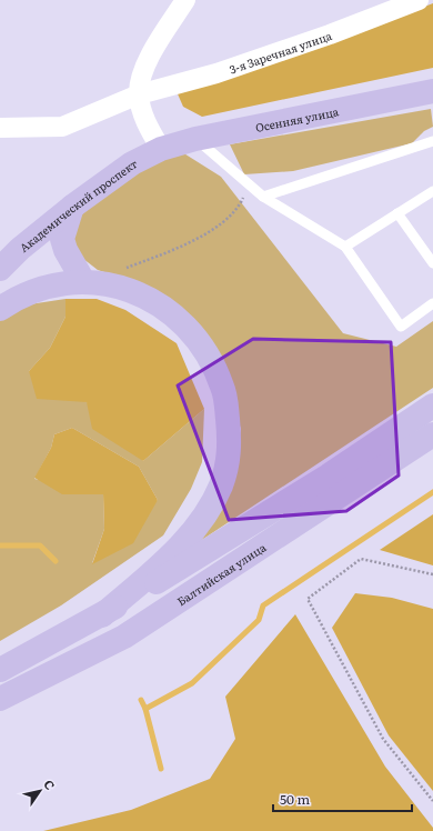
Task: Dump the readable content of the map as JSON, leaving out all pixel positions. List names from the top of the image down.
{
  "streets": {
    "main road": ["Осенняя улица", "Академический проспект", "Балтийская улица"],
    "street": ["3-я Заречная улица"]
  },
  "crossings": [
    ["Осенняя улица", "Академический проспект"]
  ],
  "scale_bar": "50 m",
  "north": "top right"
}
